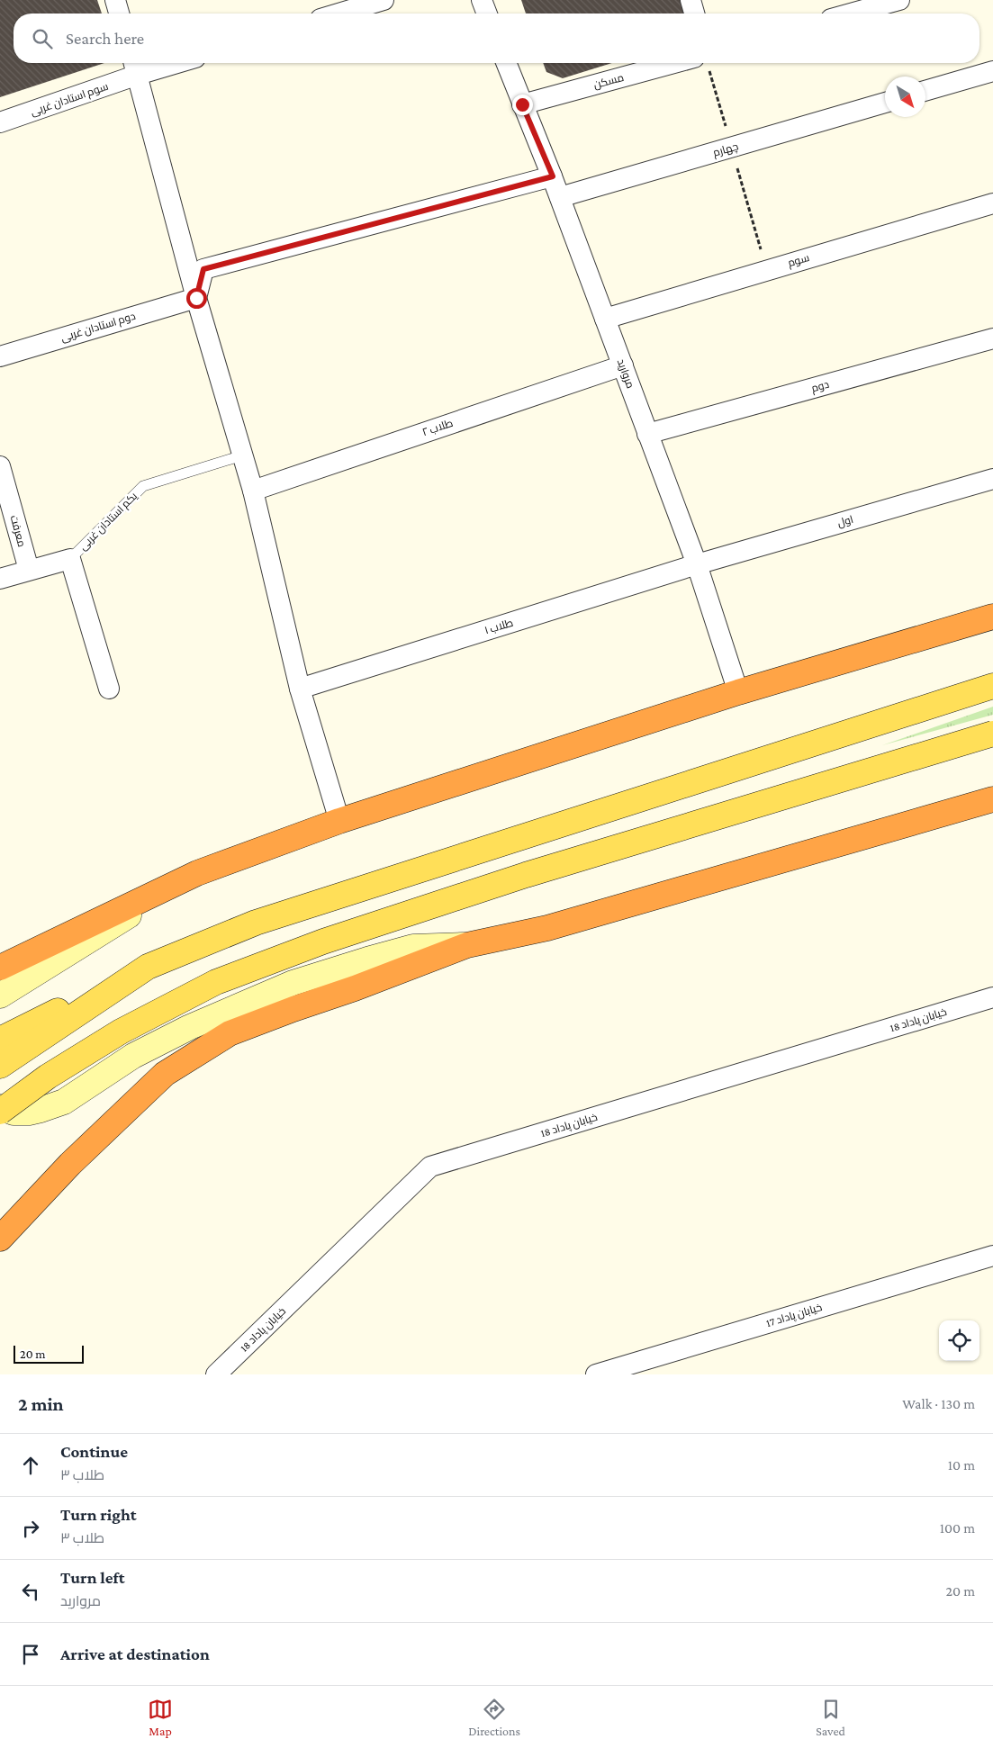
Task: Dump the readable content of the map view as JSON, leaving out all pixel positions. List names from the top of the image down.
{
  "streets": {
    "street": [
      "مسکن",
      "سوم استادان غربی",
      "چهارم",
      "سوم",
      "دوم استادان غربی",
      "مروارید",
      "دوم",
      "طلاب ۲",
      "یکم استادان غربی",
      "اول",
      "معرفت",
      "طلاب ۱",
      "خیابان پاداد 18",
      "خیابان پاداد 17"
    ]
  },
  "crossings": [
    ["مسکن", "مروارید"],
    ["چهارم", "مروارید"],
    ["سوم", "مروارید"],
    ["مروارید", "دوم"],
    ["مروارید", "طلاب ۲"],
    ["مروارید", "اول"],
    ["مروارید", "طلاب ۱"],
    ["یکم استادان غربی", "معرفت"],
    ["اول", "طلاب ۱"]
  ],
  "scale_bar": "20 m",
  "north": "bottom right",
  "page": {
    "search": "Search here",
    "scale": "20 m",
    "heading": ["2 min", "Walk · 130 m"],
    "list": [
      ["Continue", "طلاب ۳", "10 m"],
      ["Turn right", "طلاب ۳", "100 m"],
      ["Turn left", "مروارید", "20 m"],
      "Arrive at destination"
    ],
    "nav": ["Map", "Directions", "Saved"]
  }
}
